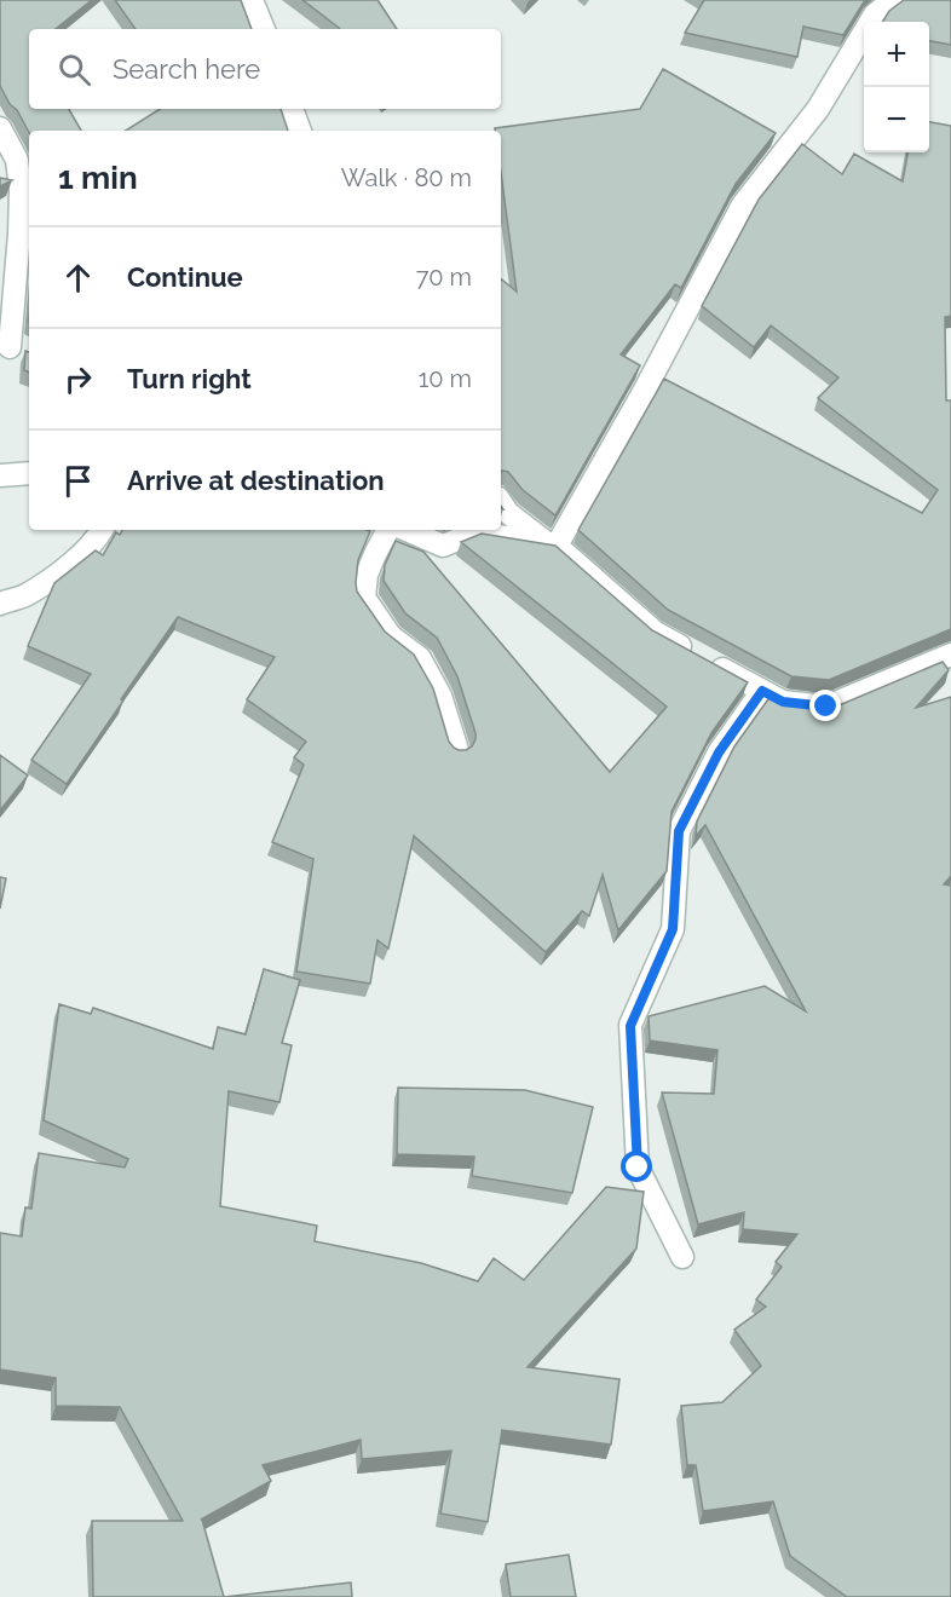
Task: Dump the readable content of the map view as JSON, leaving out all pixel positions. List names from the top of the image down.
{
  "page": {
    "map_buttons": ["+", "−"],
    "search": "Search here",
    "heading": ["1 min", "Walk · 80 m"],
    "list": [
      ["Continue", "70 m"],
      ["Turn right", "10 m"],
      "Arrive at destination"
    ]
  }
}
